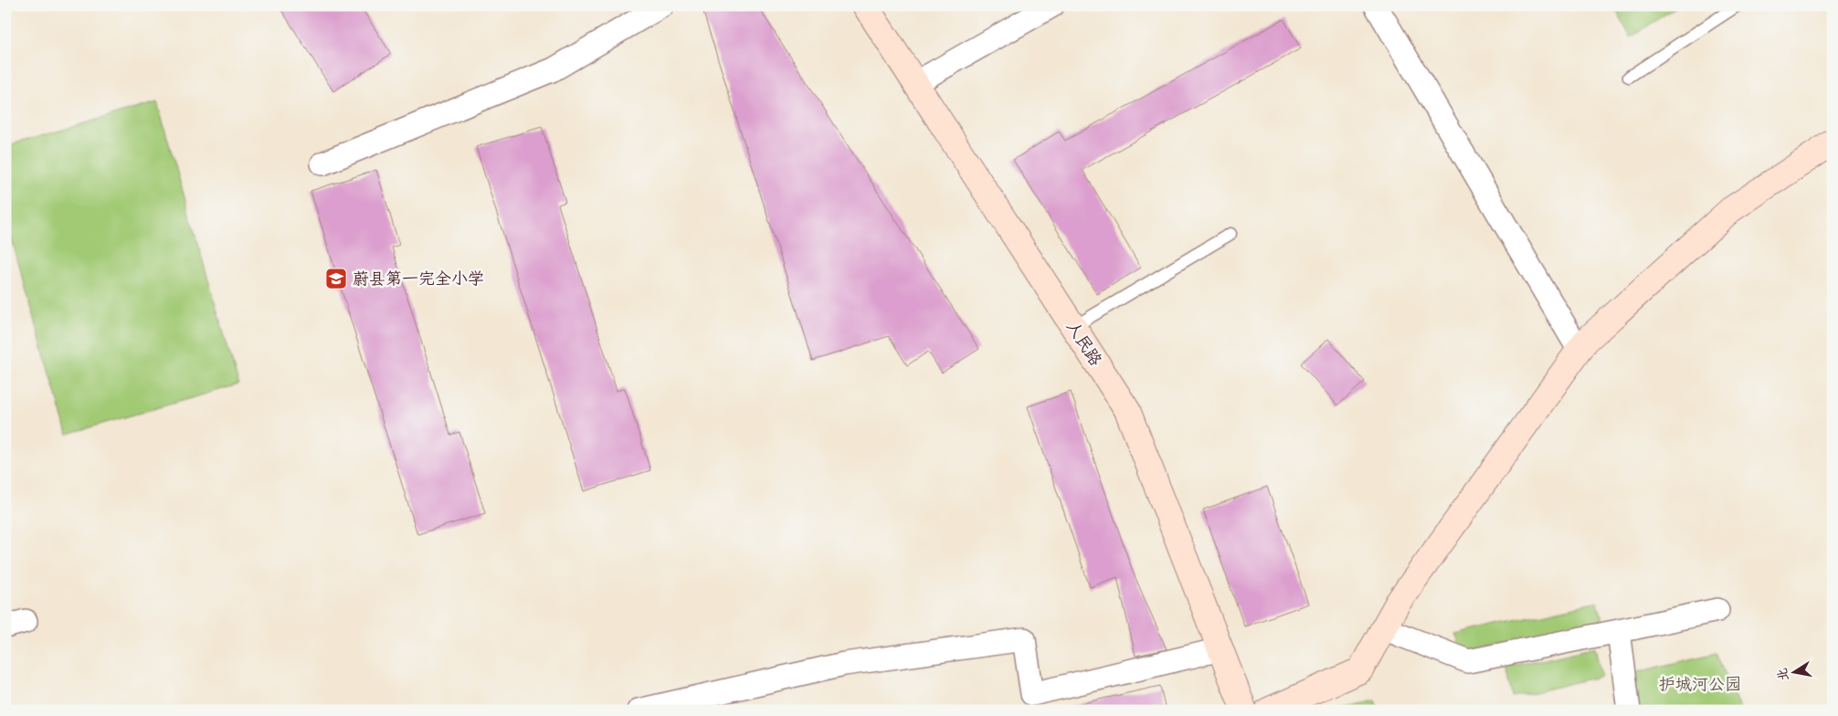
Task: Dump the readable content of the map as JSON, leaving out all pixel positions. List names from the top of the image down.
{
  "streets": {
    "street": ["人民路"]
  },
  "parks": ["护城河公园"],
  "places": {
    "school or university": ["蔚县第一完全小学"]
  },
  "north": "left"
}
